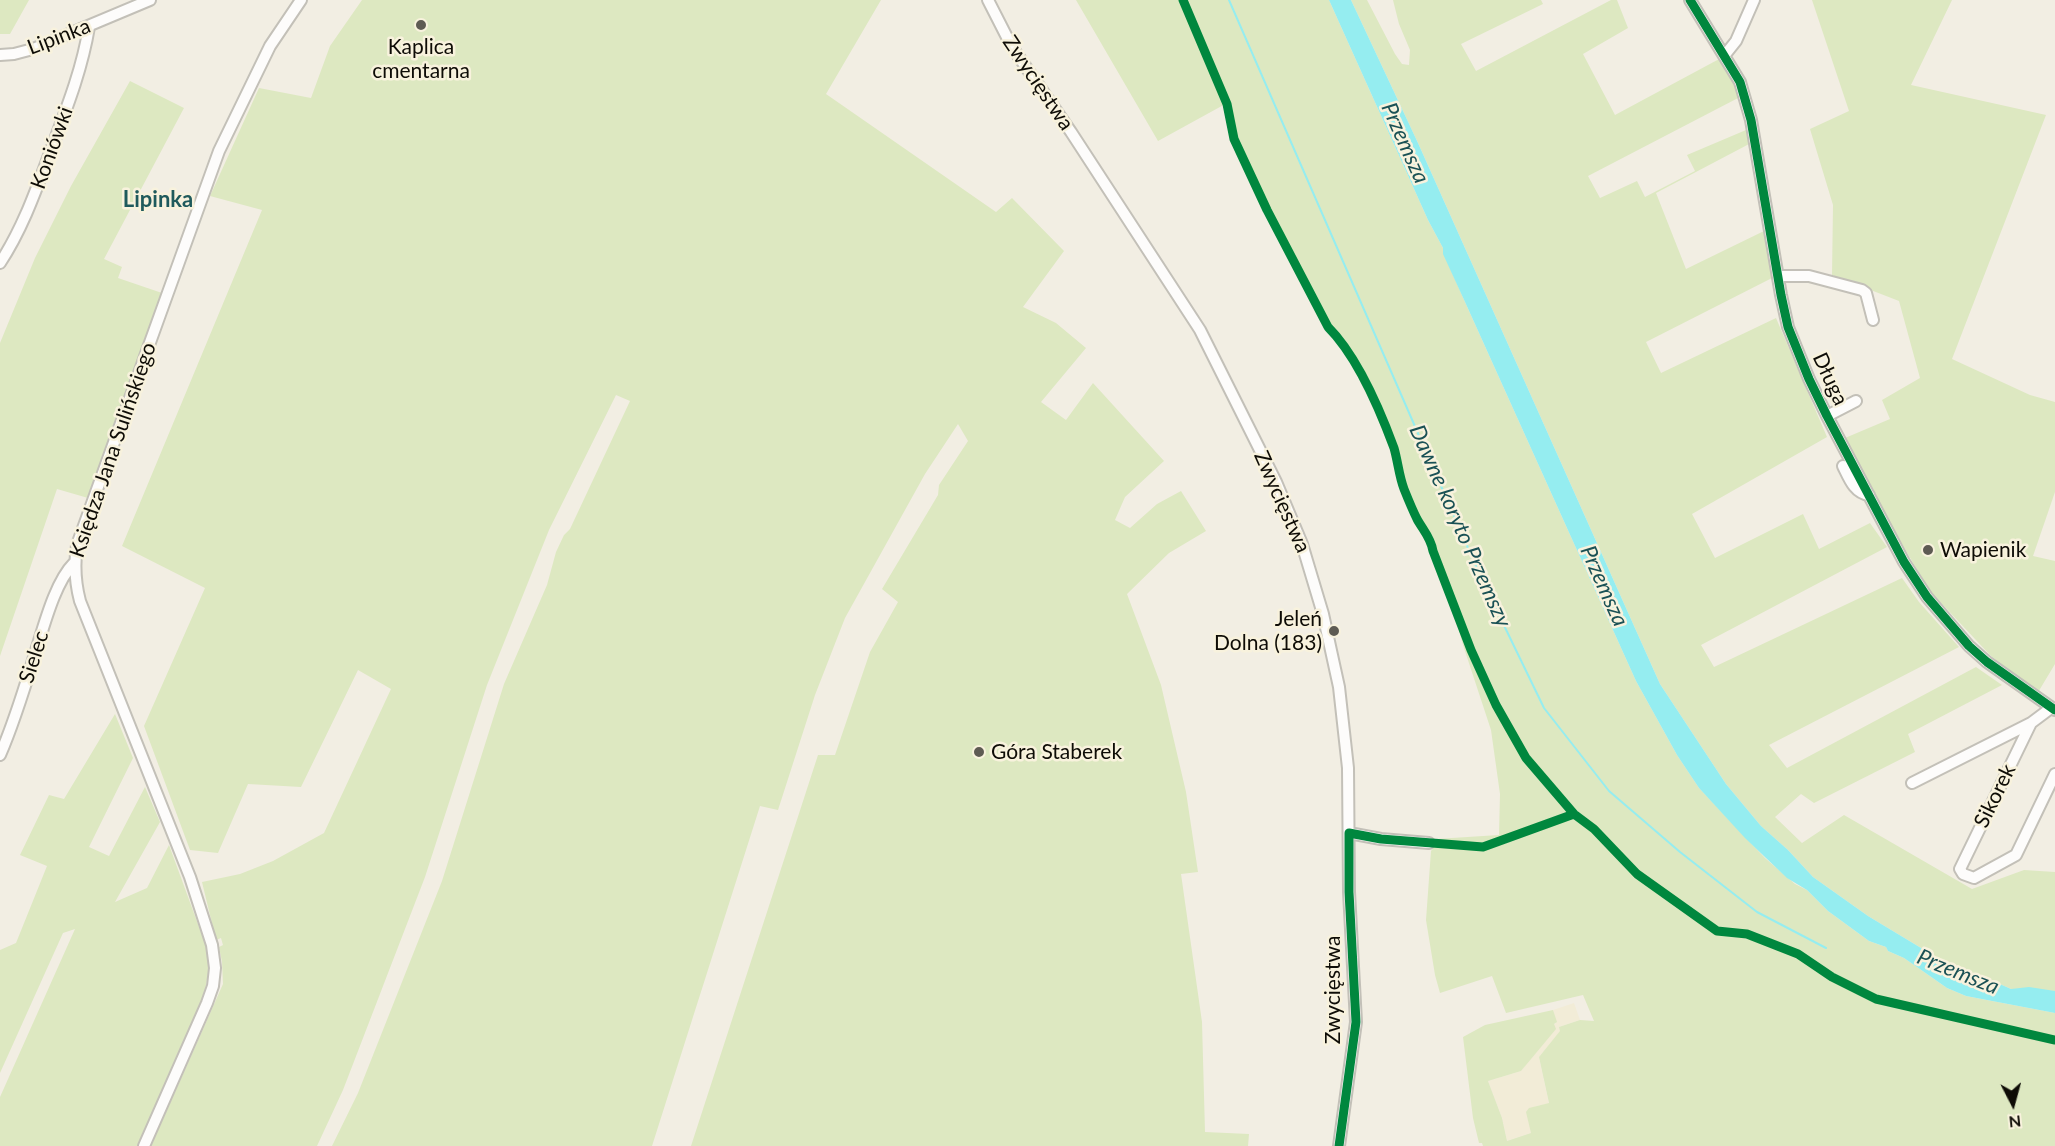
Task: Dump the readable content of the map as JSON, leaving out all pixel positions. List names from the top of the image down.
{
  "streets": {
    "street": [
      "Lipinka",
      "Zwycięstwa",
      "Koniówki",
      "Długa",
      "Księdza Jana Sulińskiego",
      "Sielec",
      "Sikorek"
    ]
  },
  "crossings": [
    ["Lipinka", "Koniówki"],
    ["Księdza Jana Sulińskiego", "Sielec"]
  ],
  "districts": ["Lipinka"],
  "water": ["Przemsza", "Dawne koryto Przemszy"],
  "places": [
    "Kaplica cmentarna",
    "Wapienik",
    "Jeleń Dolna (183)",
    "Góra Staberek"
  ],
  "north": "bottom"
}
